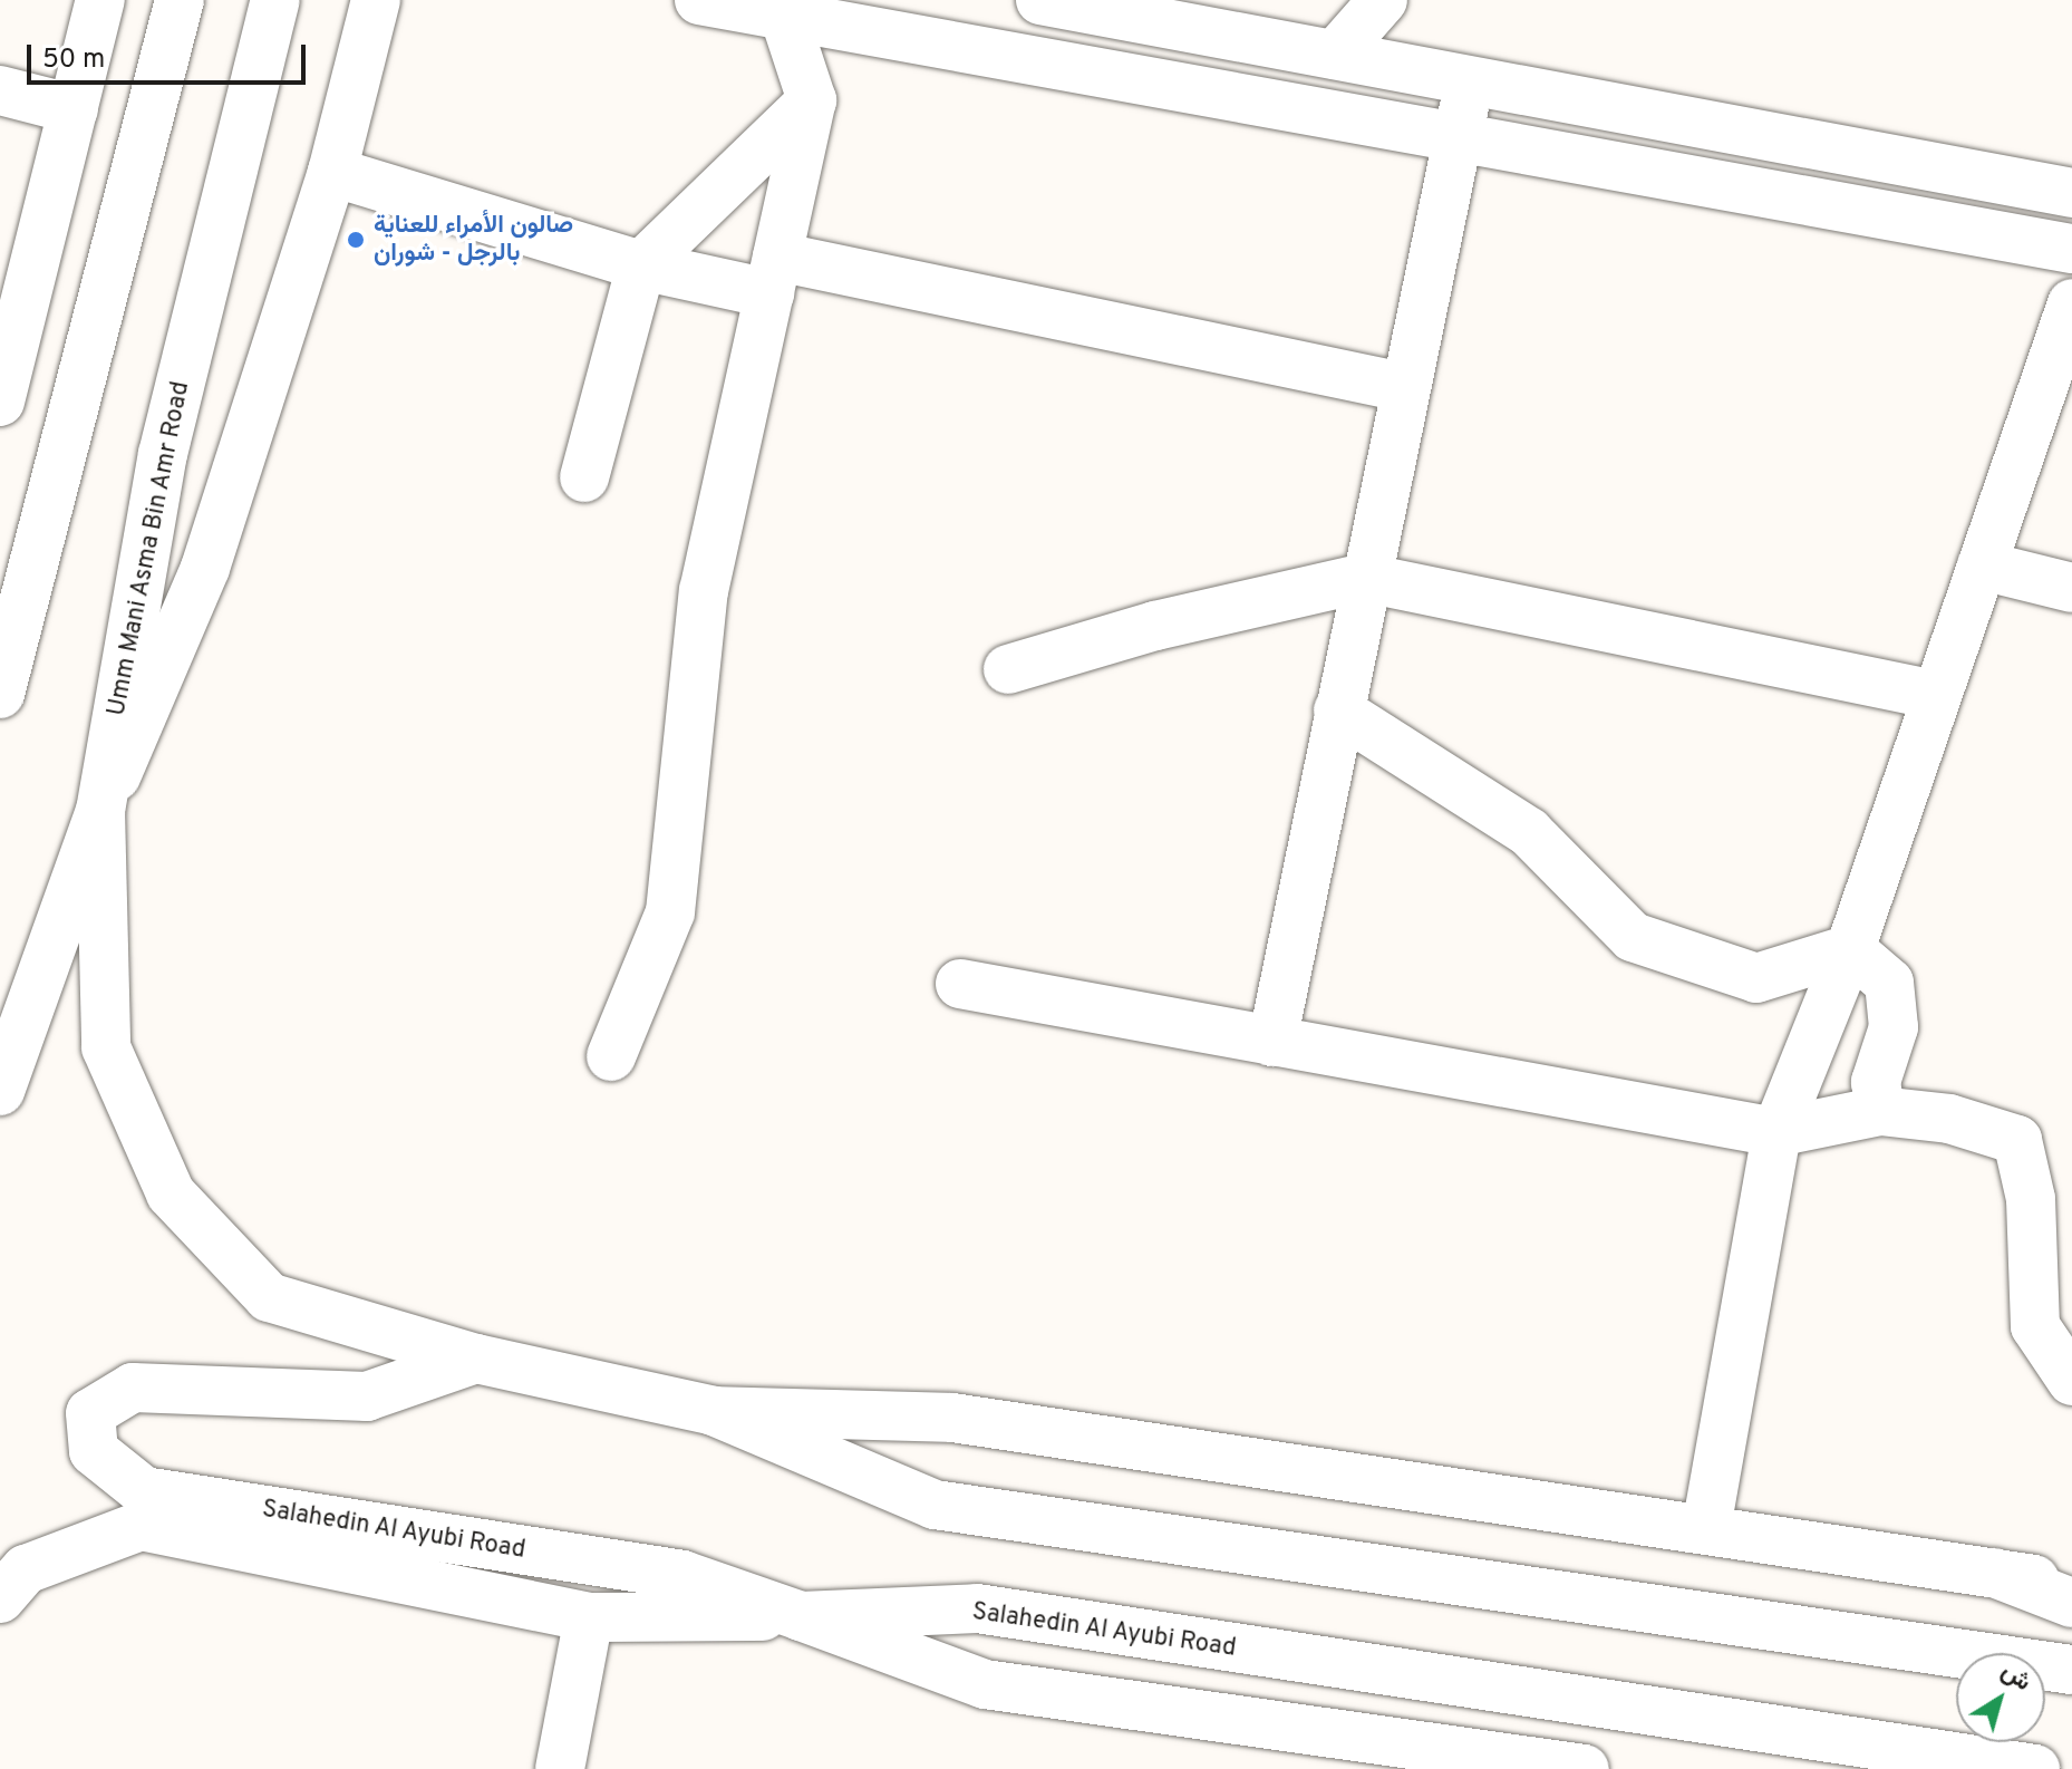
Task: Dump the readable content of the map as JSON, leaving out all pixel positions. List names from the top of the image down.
{
  "streets": {
    "street": ["Umm Mani Asma Bin Amr Road", "Salahedin Al Ayubi Road"]
  },
  "places": ["صالون الأمراء للعناية بالرجل - شوران"],
  "scale_bar": "50 m",
  "north": "top right"
}
